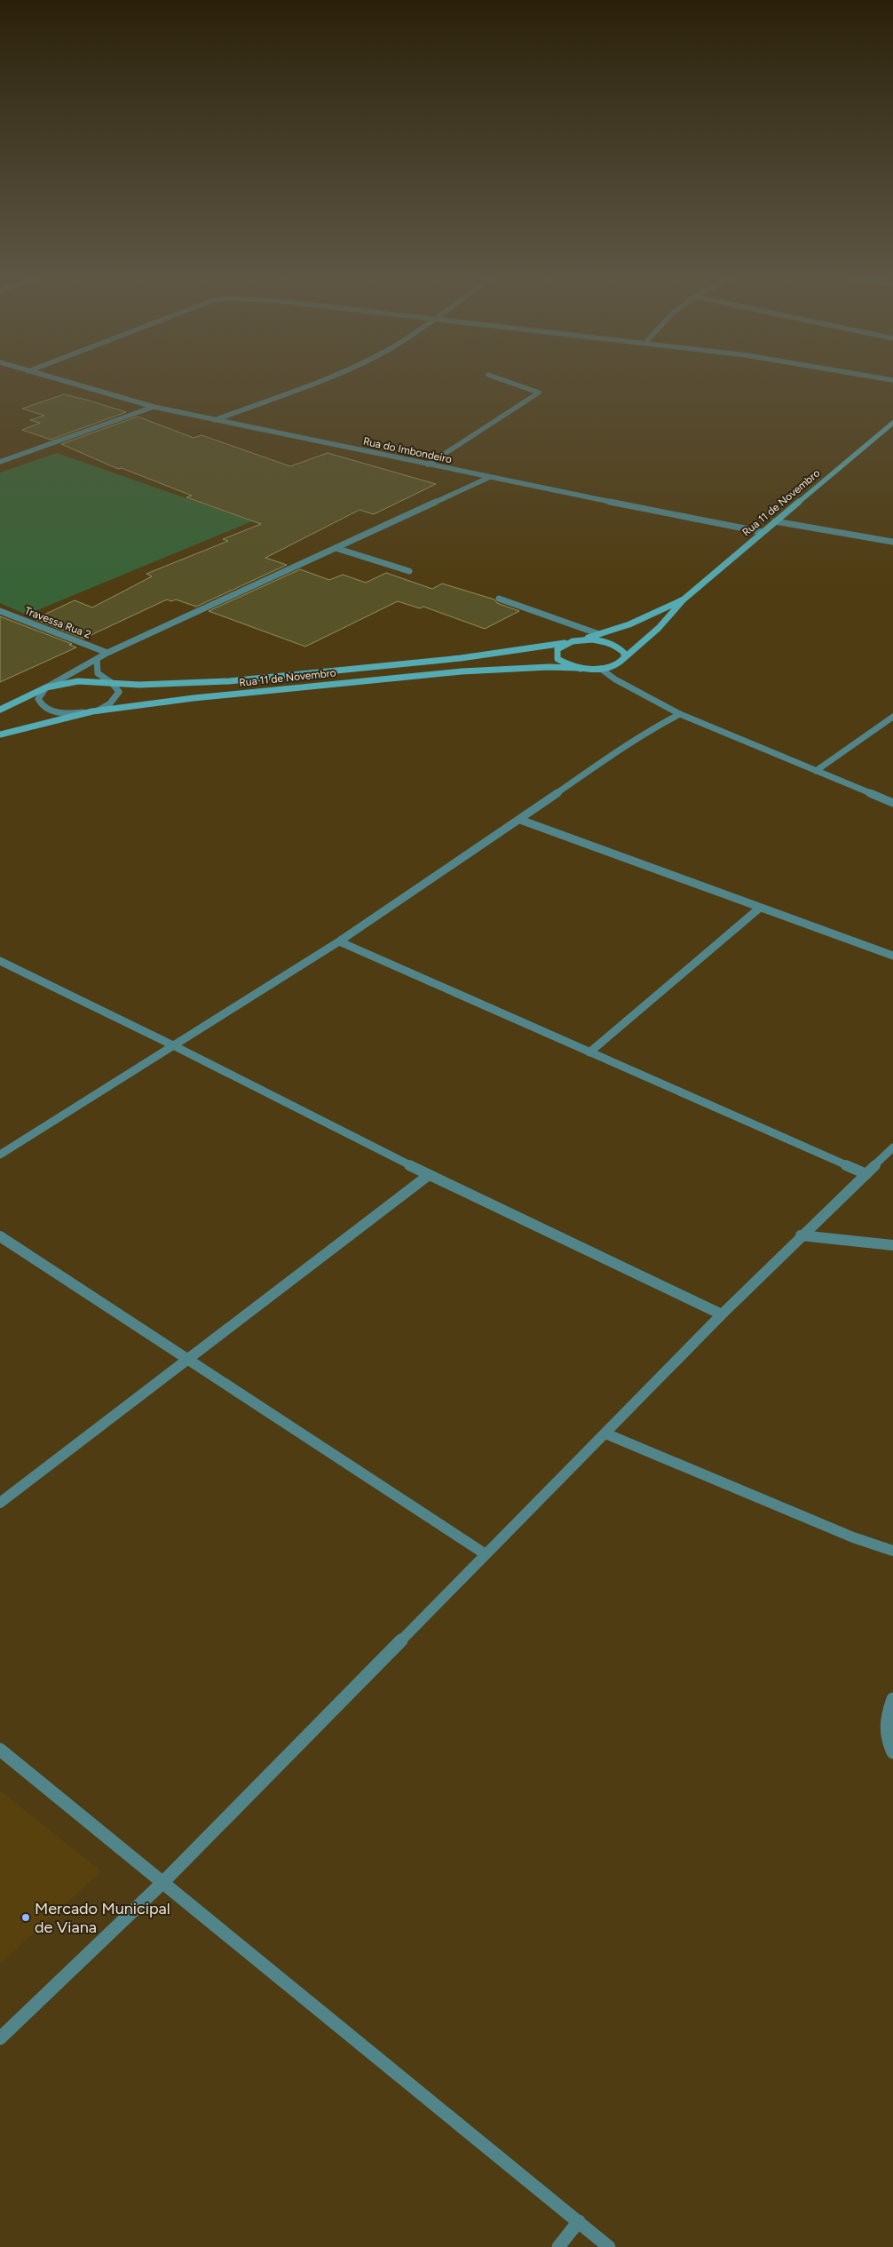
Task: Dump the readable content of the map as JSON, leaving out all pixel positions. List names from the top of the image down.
{
  "streets": {
    "main road": ["Rua 11 de Novembro"],
    "street": ["Rua do Imbondeiro", "Travessa Rua 2"]
  },
  "crossings": [
    ["Rua do Imbondeiro", "Rua 11 de Novembro"]
  ],
  "places": ["Mercado Municipal de Viana"]
}
